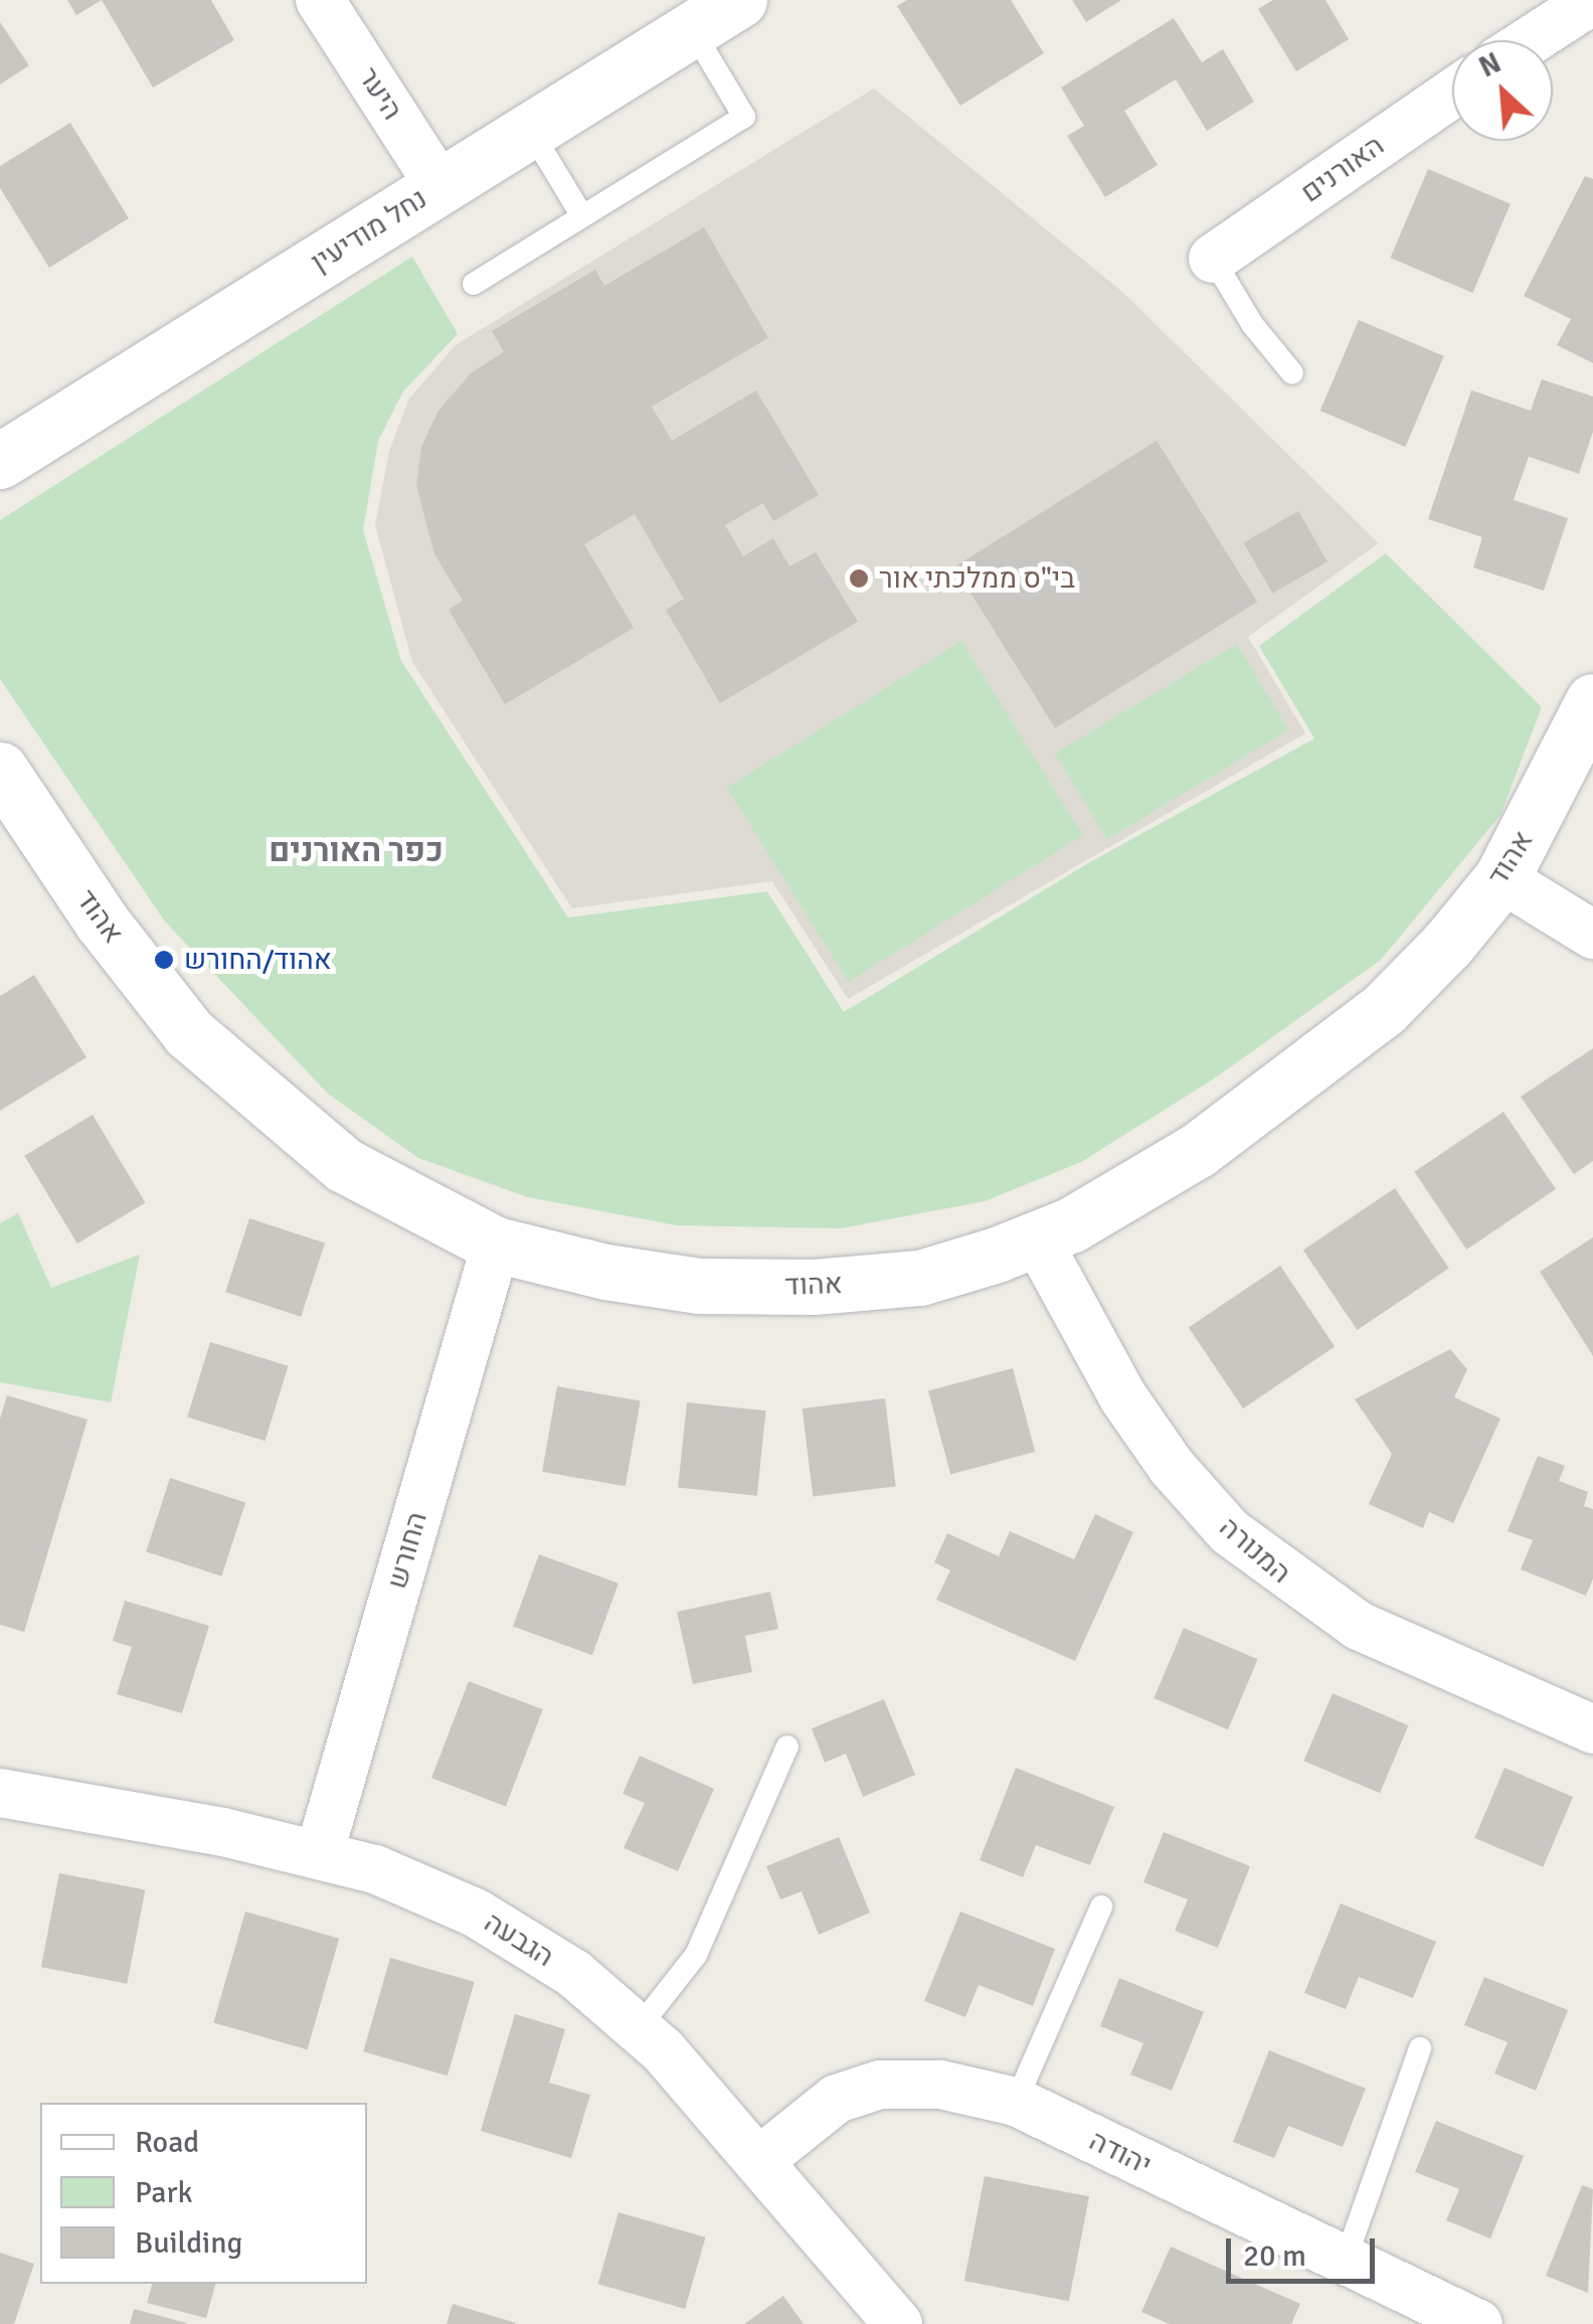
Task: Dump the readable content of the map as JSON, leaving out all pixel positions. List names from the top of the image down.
{
  "streets": {
    "street": [
      "היער",
      "האורנים",
      "נחל מודיעין",
      "אהוד",
      "החורש",
      "המנורה",
      "הגבעה",
      "יהודה"
    ]
  },
  "crossings": [
    ["היער", "נחל מודיעין"],
    ["אהוד", "החורש"],
    ["אהוד", "המנורה"],
    ["החורש", "הגבעה"],
    ["הגבעה", "יהודה"]
  ],
  "districts": ["כפר האורנים"],
  "places": ["בי\"ס ממלכתי אור", "אהוד/החורש"],
  "legend": ["Road", "Park", "Building"],
  "scale_bar": "20 m",
  "north": "top left"
}
